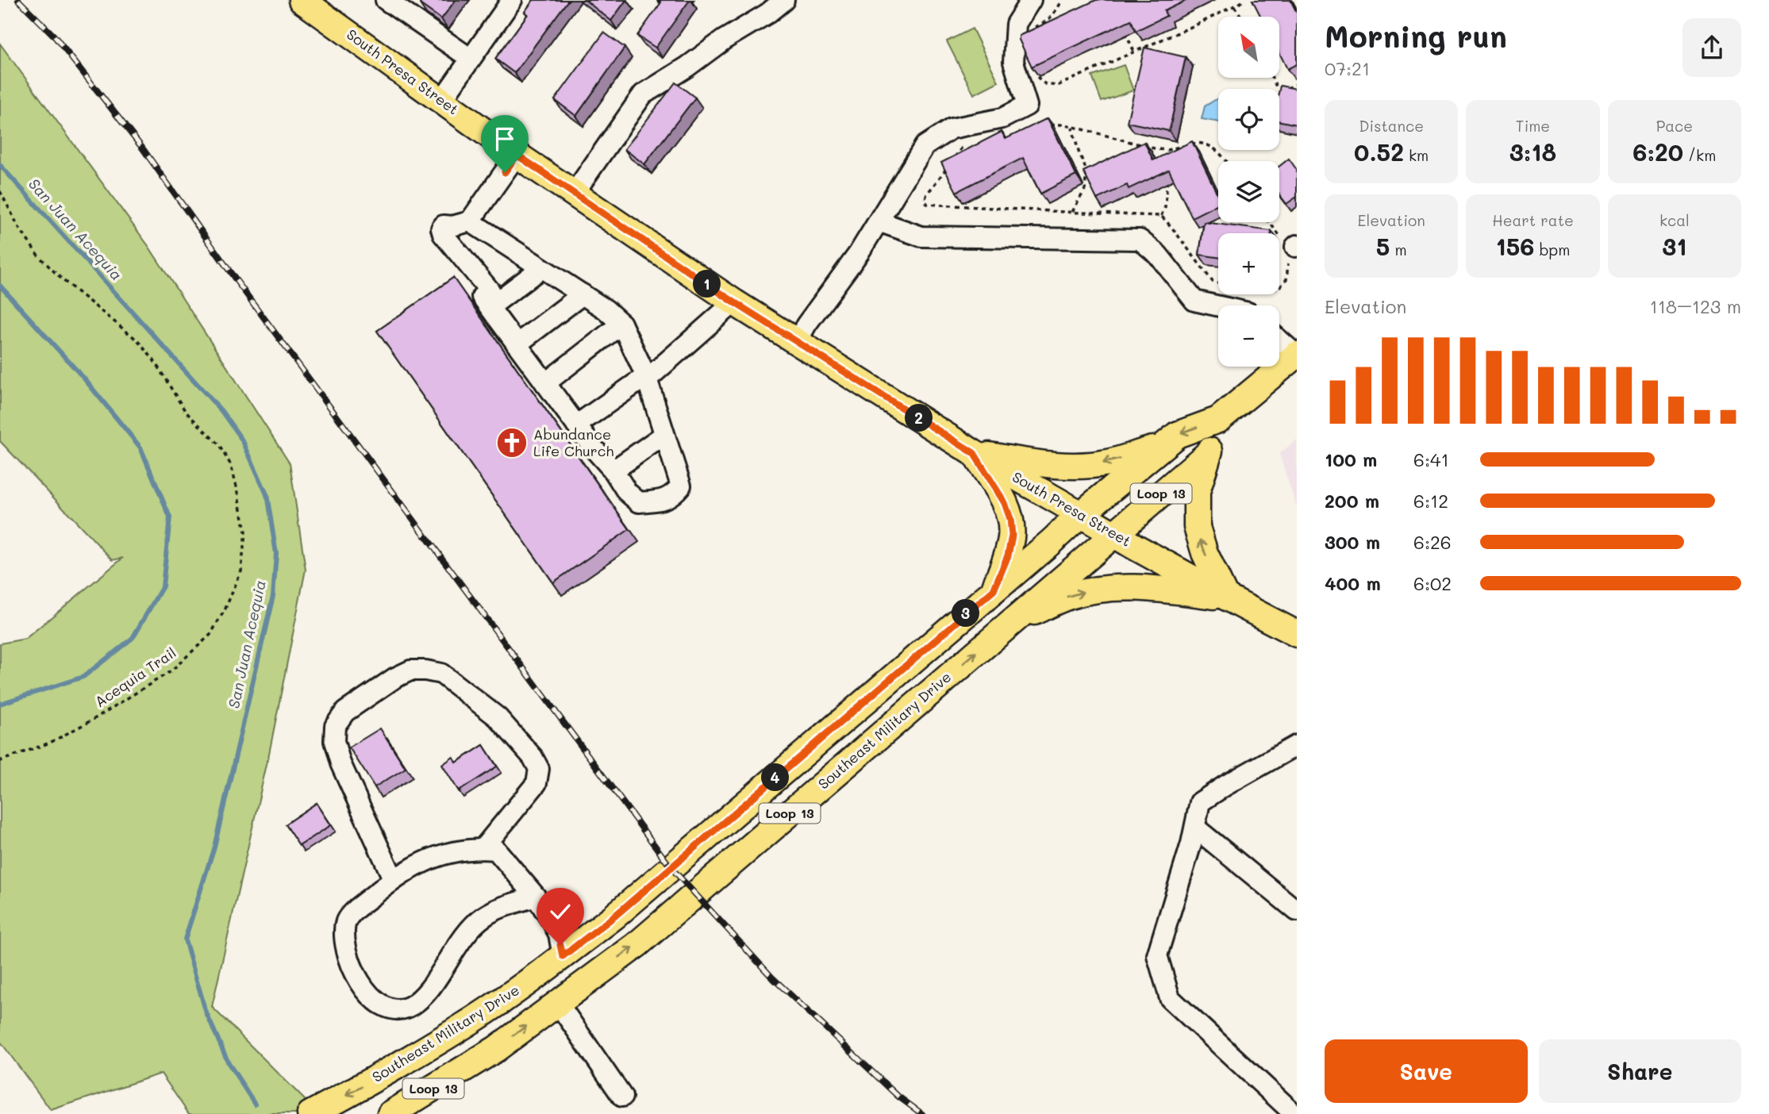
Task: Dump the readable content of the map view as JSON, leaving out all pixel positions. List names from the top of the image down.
{
  "streets": {
    "main road": ["South Presa Street", "Loop 13", "Southeast Military Drive"],
    "path": ["Acequia Trail"]
  },
  "crossings": [
    ["South Presa Street", "Southeast Military Drive"]
  ],
  "water": ["San Juan Acequia"],
  "places": {
    "church": ["Abundance Life Church"]
  },
  "north": "top left",
  "page": {
    "heading": ["Morning run", "07:21"],
    "map_buttons": ["+", "−"],
    "stats": [
      ["Distance", "0.52 km"],
      ["Time", "3:18"],
      ["Pace", "6:20 /km"],
      ["Elevation", "5 m"],
      ["Heart rate", "156 bpm"],
      ["kcal", "31"]
    ],
    "pins": [
      "1",
      "2",
      "3",
      "4"
    ],
    "chart": ["Elevation", "118–123 m"],
    "list": [
      {
        "name": "100 m",
        "note": "6:41"
      },
      {
        "name": "200 m",
        "note": "6:12"
      },
      {
        "name": "300 m",
        "note": "6:26"
      },
      {
        "name": "400 m",
        "note": "6:02"
      }
    ],
    "buttons": ["Save", "Share"]
  }
}
